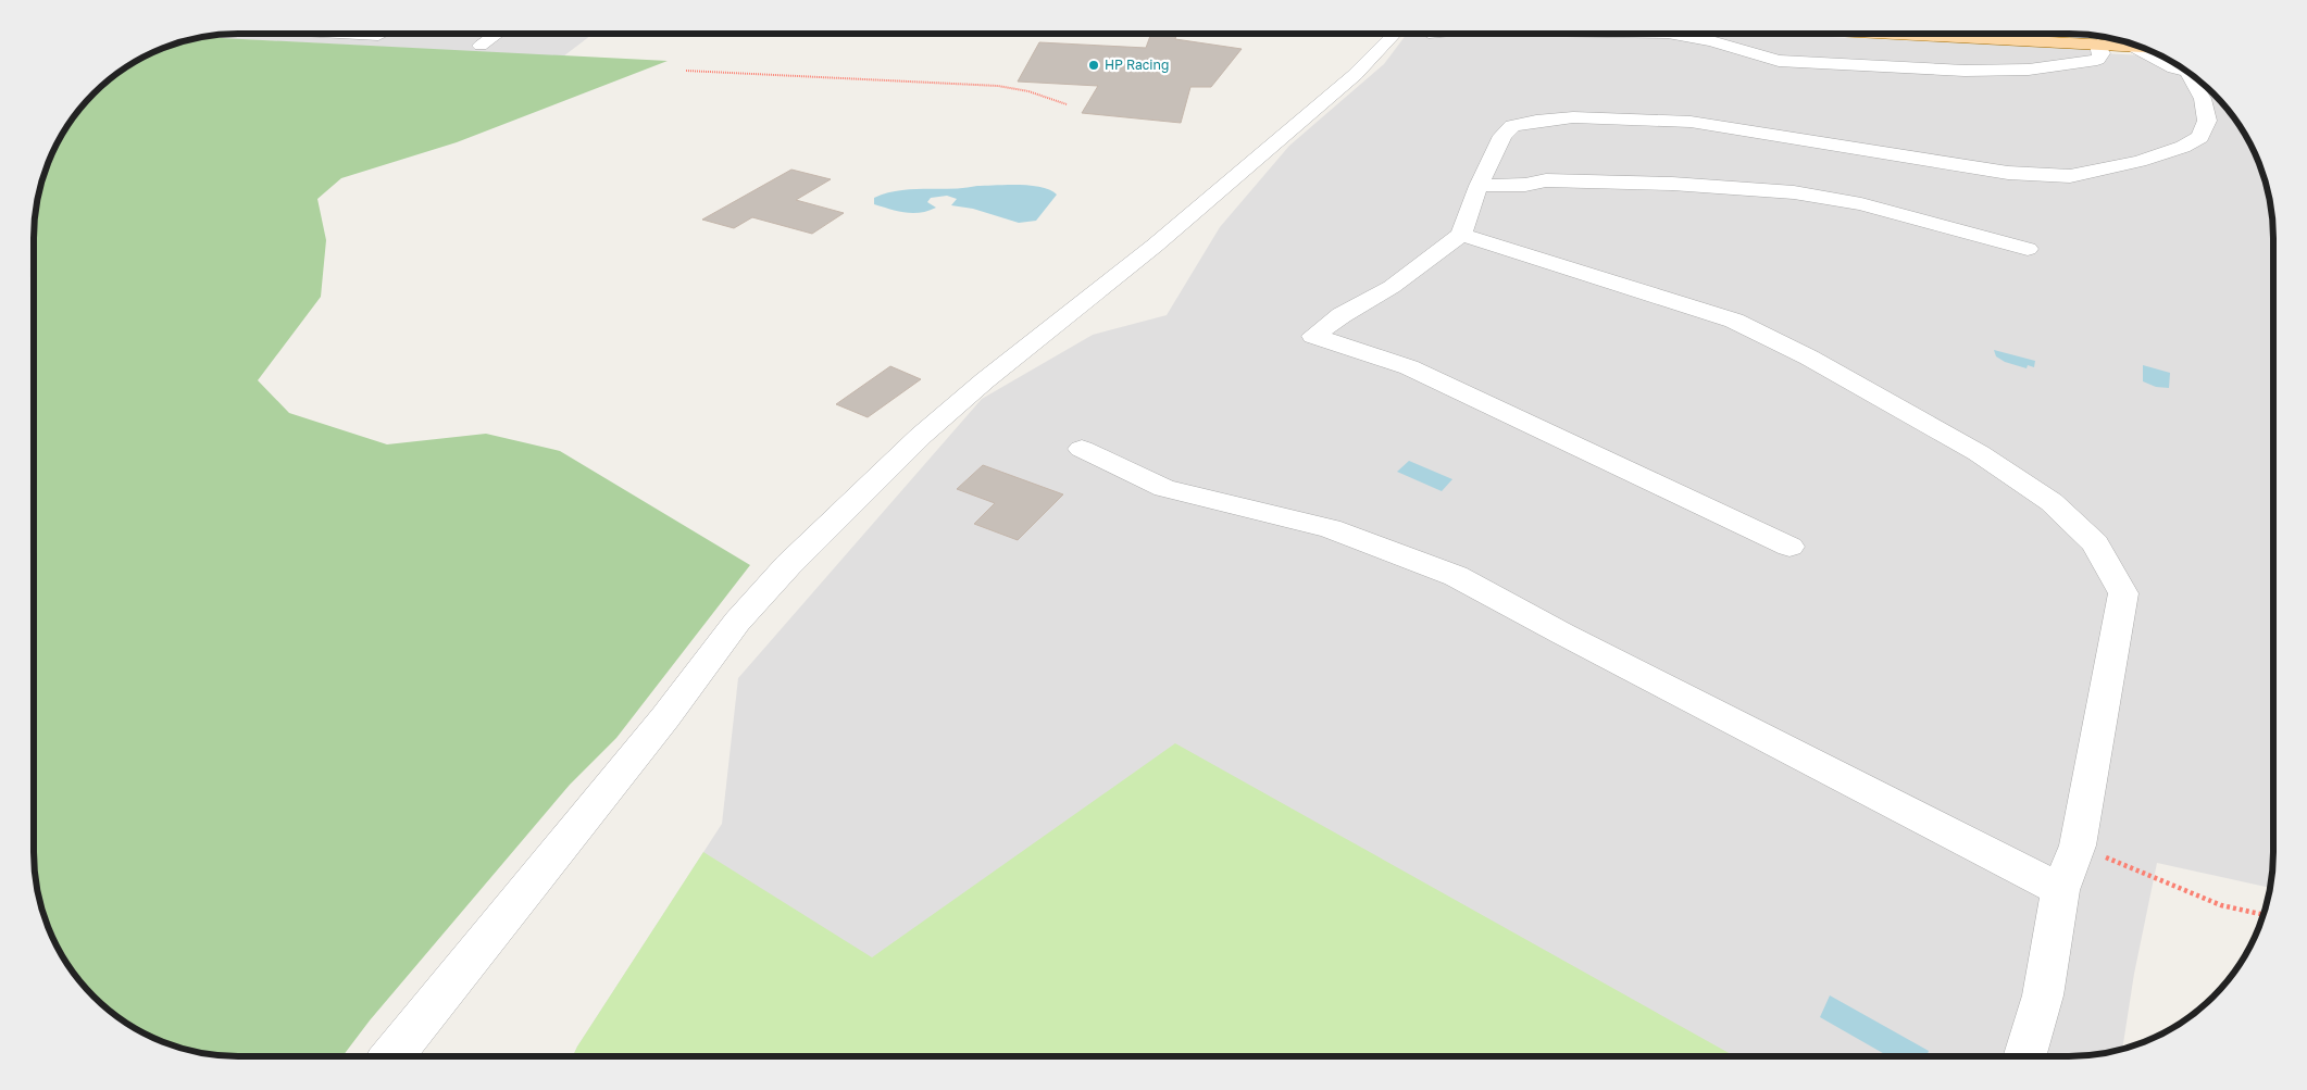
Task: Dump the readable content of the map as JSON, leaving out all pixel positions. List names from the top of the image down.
{
  "places": ["HP Racing"]
}
